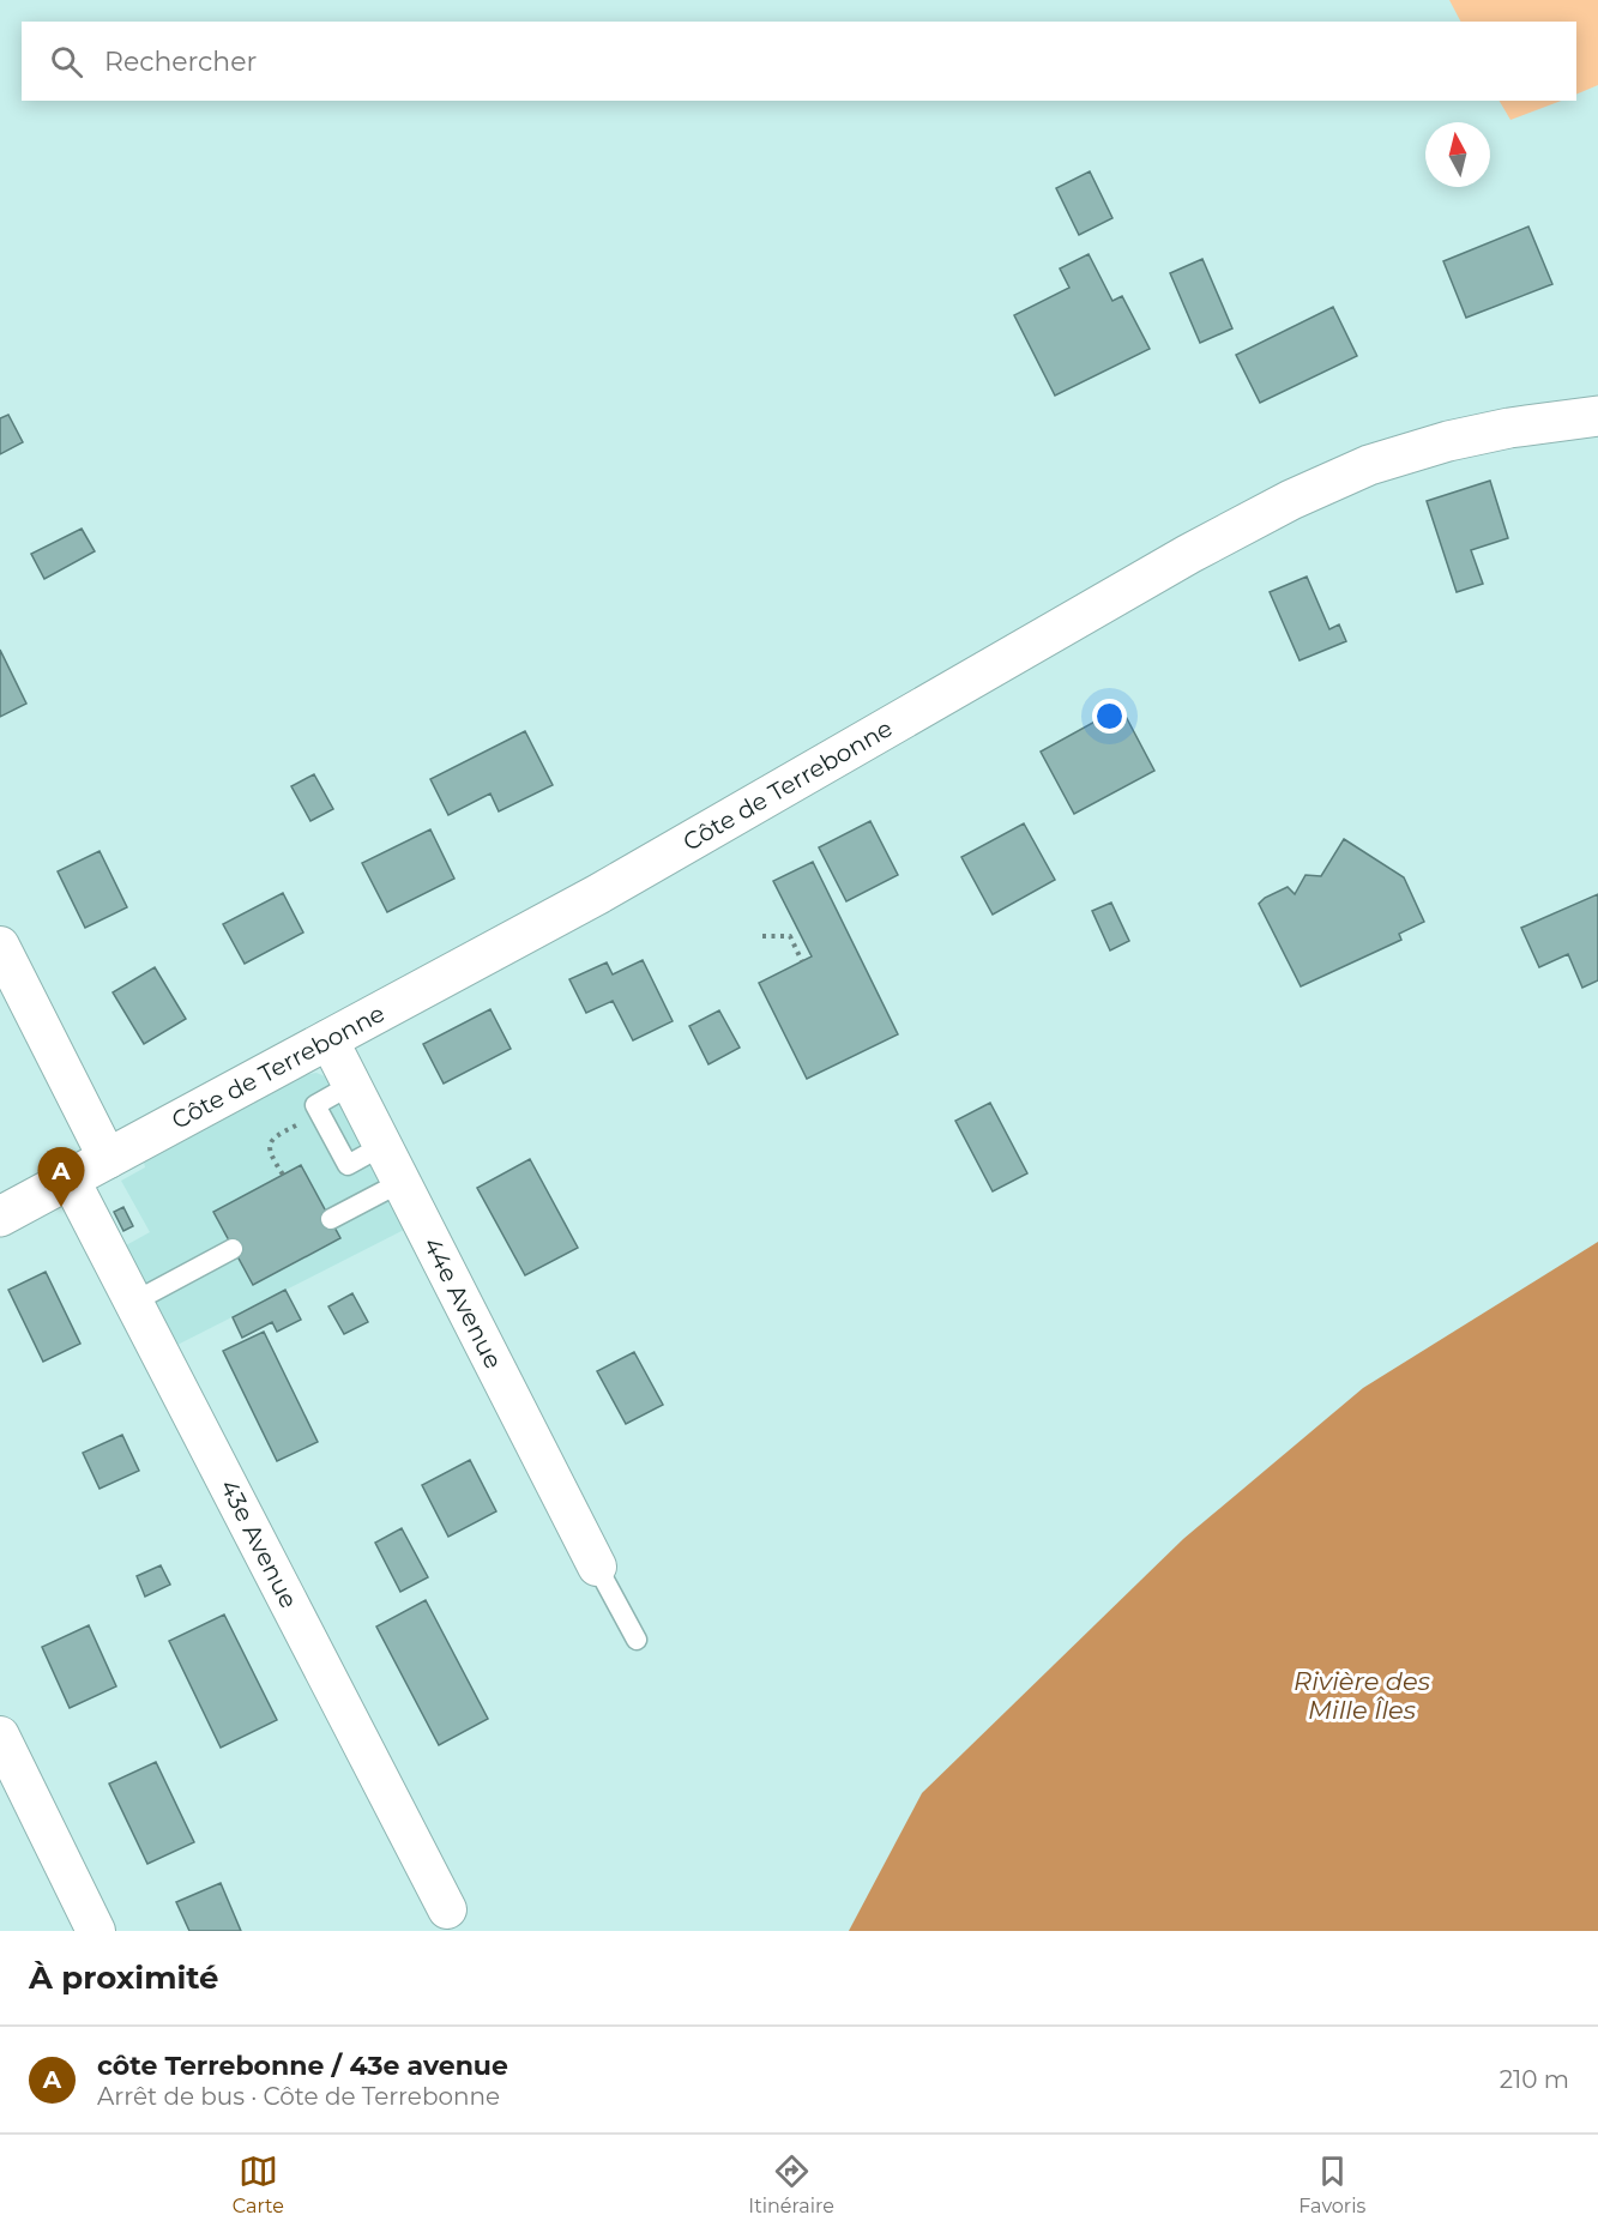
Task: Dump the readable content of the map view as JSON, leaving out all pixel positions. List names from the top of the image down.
{
  "streets": {
    "main road": ["Côte de Terrebonne"],
    "street": ["44e Avenue", "43e Avenue"]
  },
  "crossings": [
    ["Côte de Terrebonne", "44e Avenue"],
    ["Côte de Terrebonne", "43e Avenue"]
  ],
  "water": ["Rivière des Mille Îles"],
  "north": "top",
  "page": {
    "search": "Rechercher",
    "pins": "A",
    "heading": "À proximité",
    "list": [
      {
        "mark": "A",
        "name": "côte Terrebonne / 43e avenue",
        "note": "Arrêt de bus · Côte de Terrebonne",
        "value": "210 m"
      }
    ],
    "nav": ["Carte", "Itinéraire", "Favoris"]
  }
}
